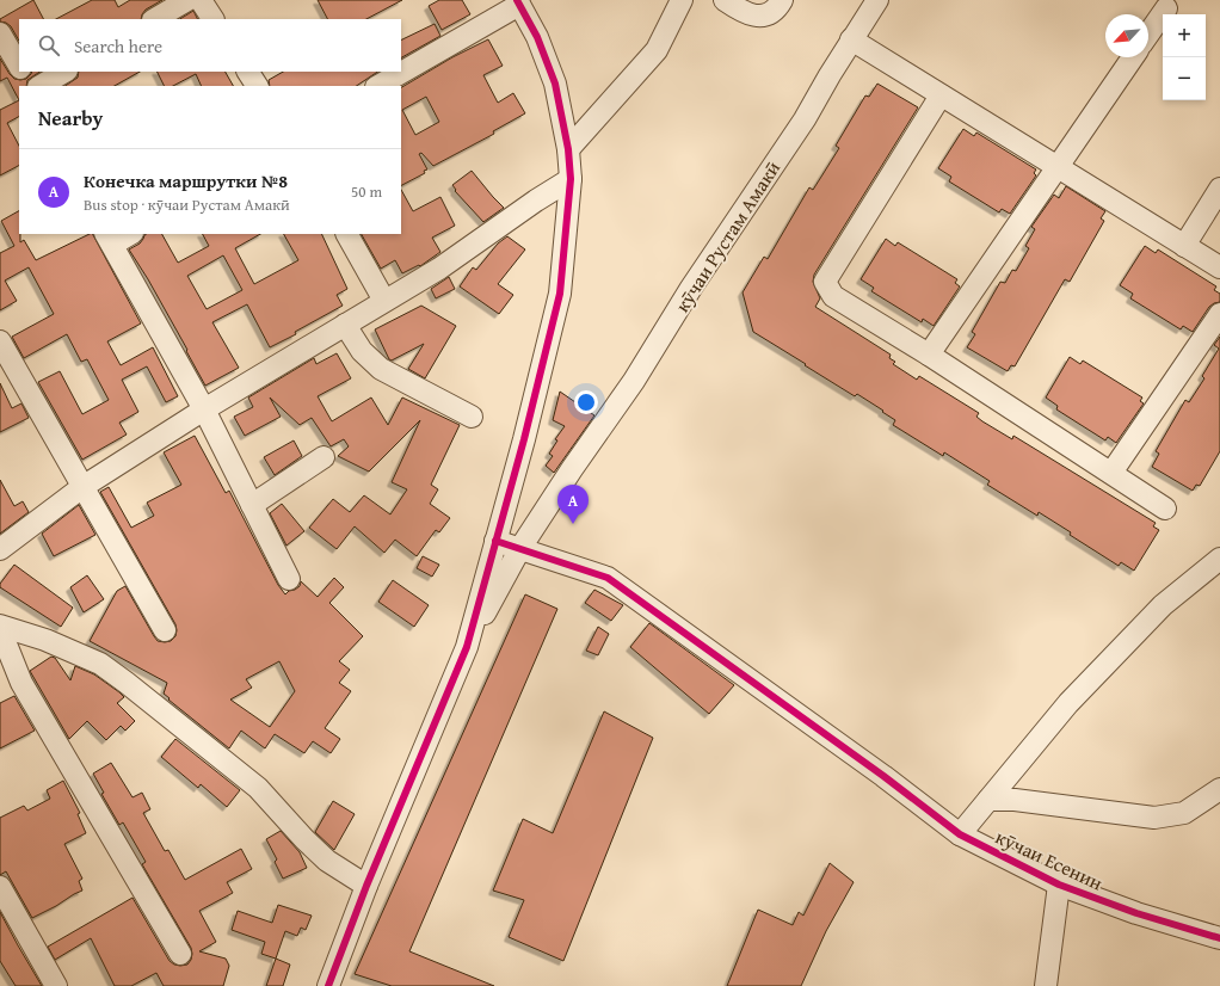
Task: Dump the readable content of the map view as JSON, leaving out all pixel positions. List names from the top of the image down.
{
  "streets": {
    "street": ["кӯчаи Рустам Амакӣ", "кӯчаи Есенин"]
  },
  "crossings": [
    ["кӯчаи Рустам Амакӣ", "кӯчаи Есенин"]
  ],
  "north": "bottom left",
  "page": {
    "map_buttons": ["+", "−"],
    "search": "Search here",
    "heading": "Nearby",
    "list": [
      {
        "mark": "A",
        "name": "Конечка маршрутки №8",
        "note": "Bus stop · кӯчаи Рустам Амакӣ",
        "value": "50 m"
      }
    ],
    "pins": "A"
  }
}
